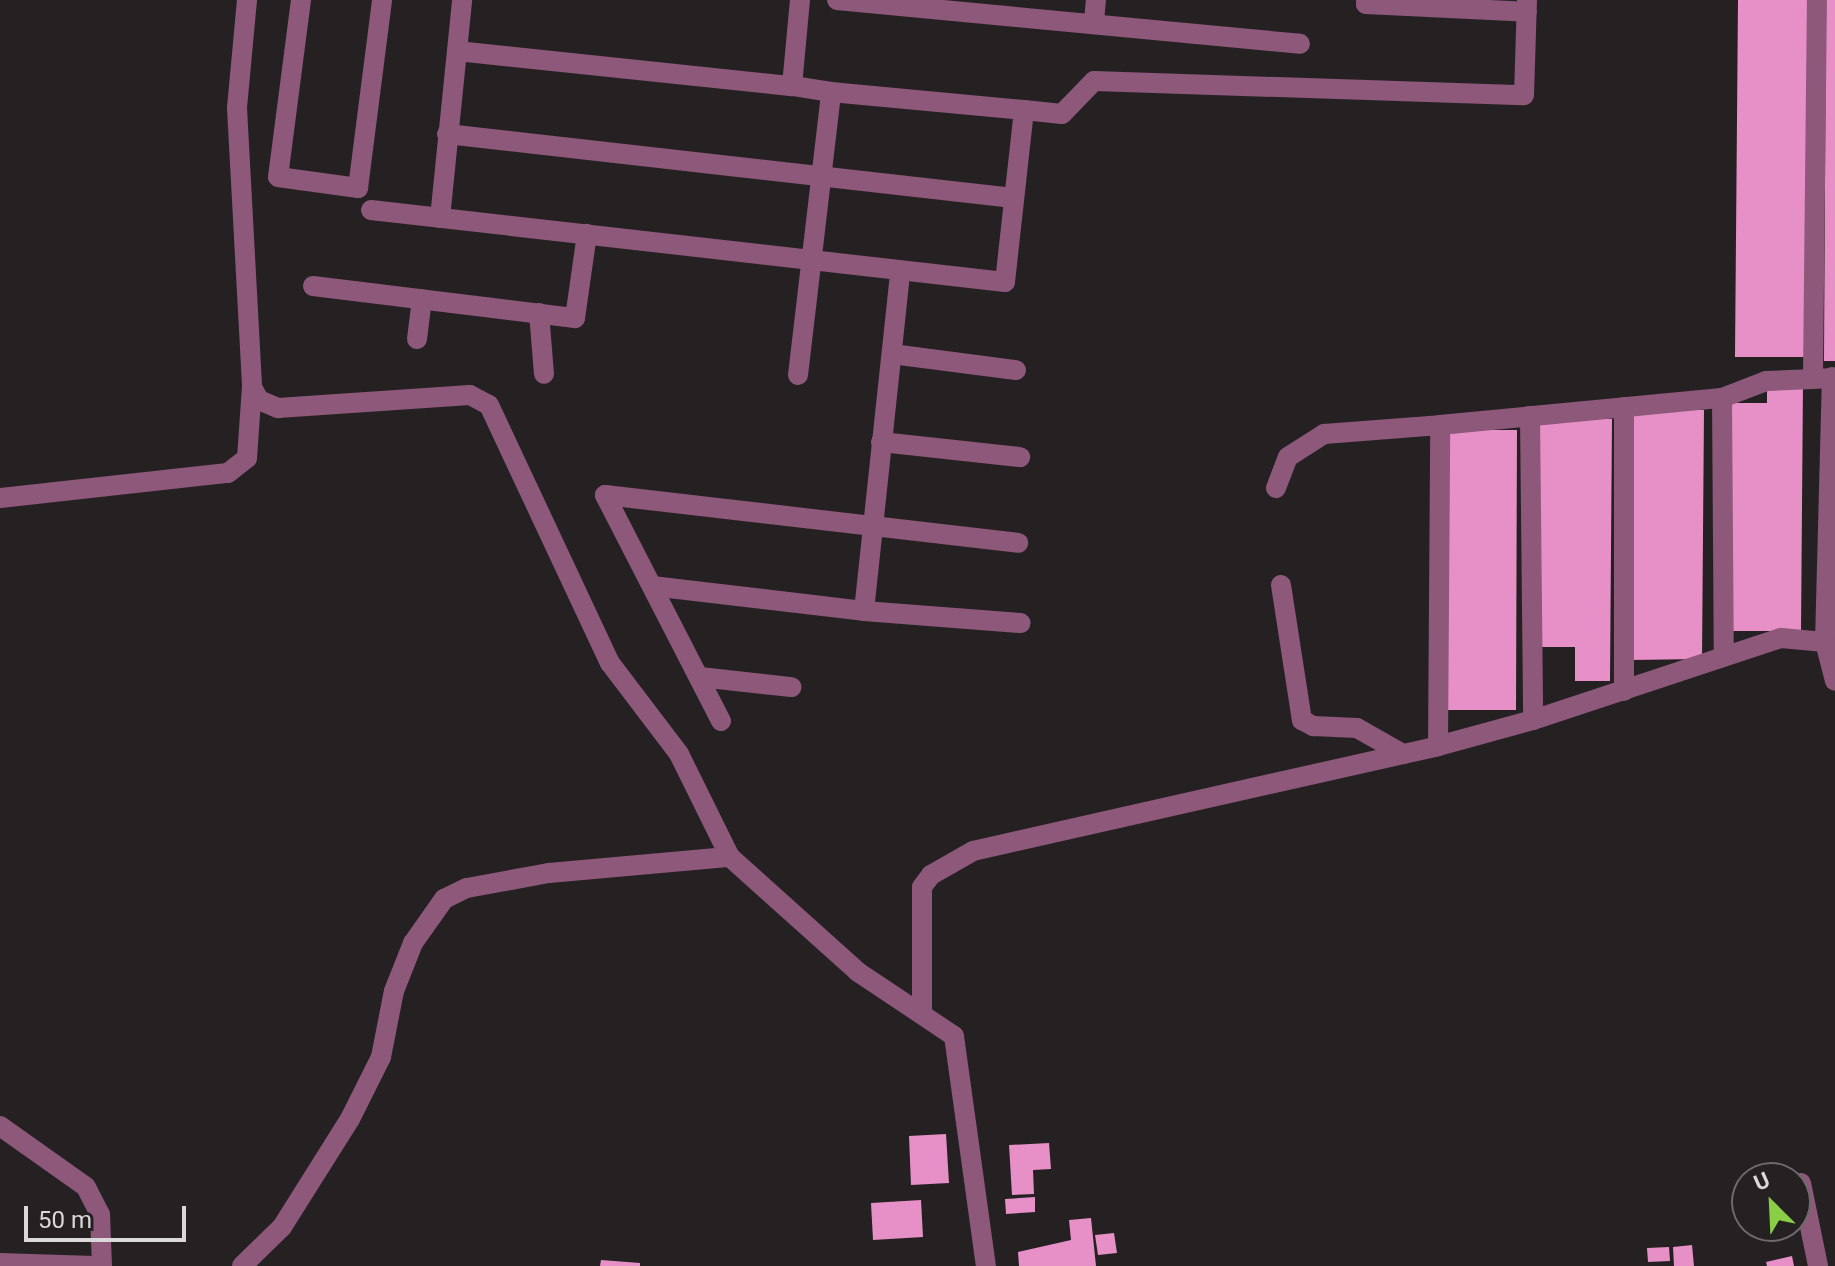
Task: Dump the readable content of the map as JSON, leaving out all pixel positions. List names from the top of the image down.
{
  "scale_bar": "50 m",
  "north": "top left"
}
